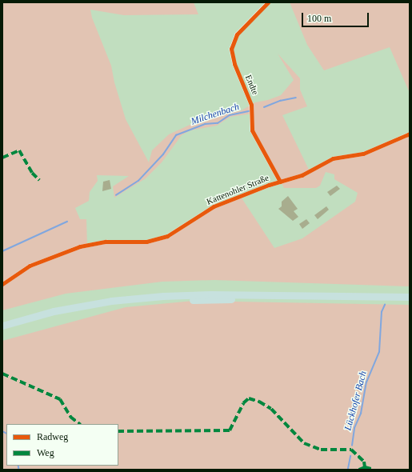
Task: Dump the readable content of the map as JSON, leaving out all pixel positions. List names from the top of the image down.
{
  "streets": {
    "street": ["Endte", "Kattenohler Straße"]
  },
  "crossings": [
    ["Endte", "Kattenohler Straße"]
  ],
  "water": ["Milchenbach", "Lückhofer Bach"],
  "legend": ["Radweg", "Weg"],
  "scale_bar": "100 m"
}
